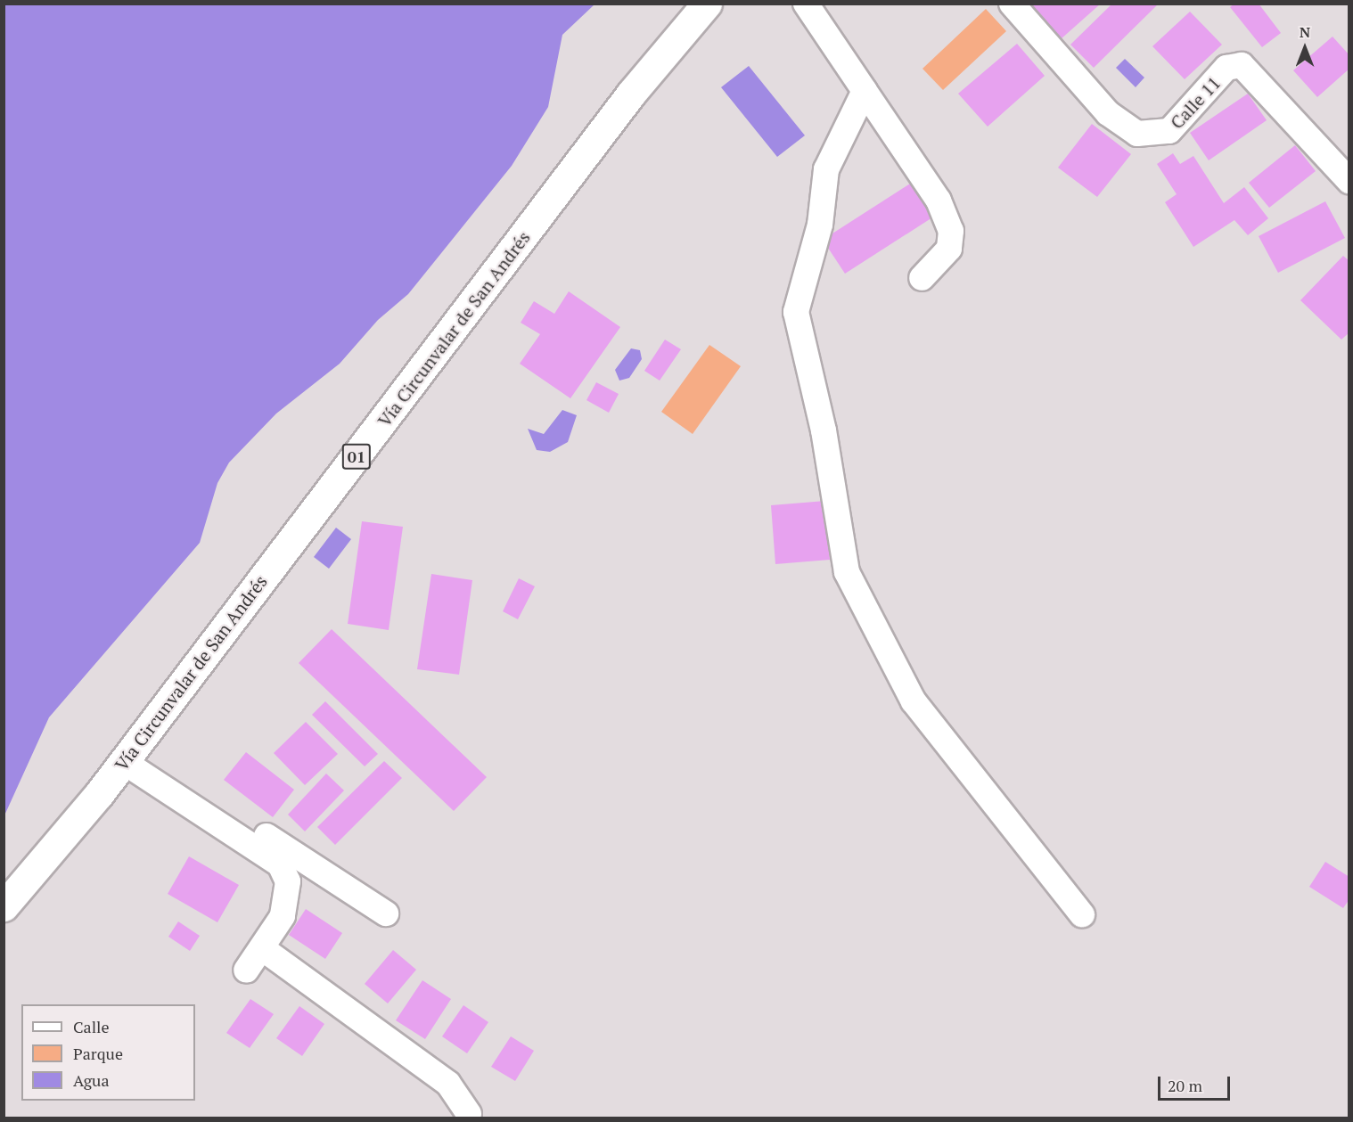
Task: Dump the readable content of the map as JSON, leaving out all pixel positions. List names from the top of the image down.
{
  "streets": {
    "highway": ["Vía Circunvalar de San Andrés", "01"],
    "street": ["Calle 11"]
  },
  "legend": ["Calle", "Parque", "Agua"],
  "scale_bar": "20 m",
  "north": "top"
}
